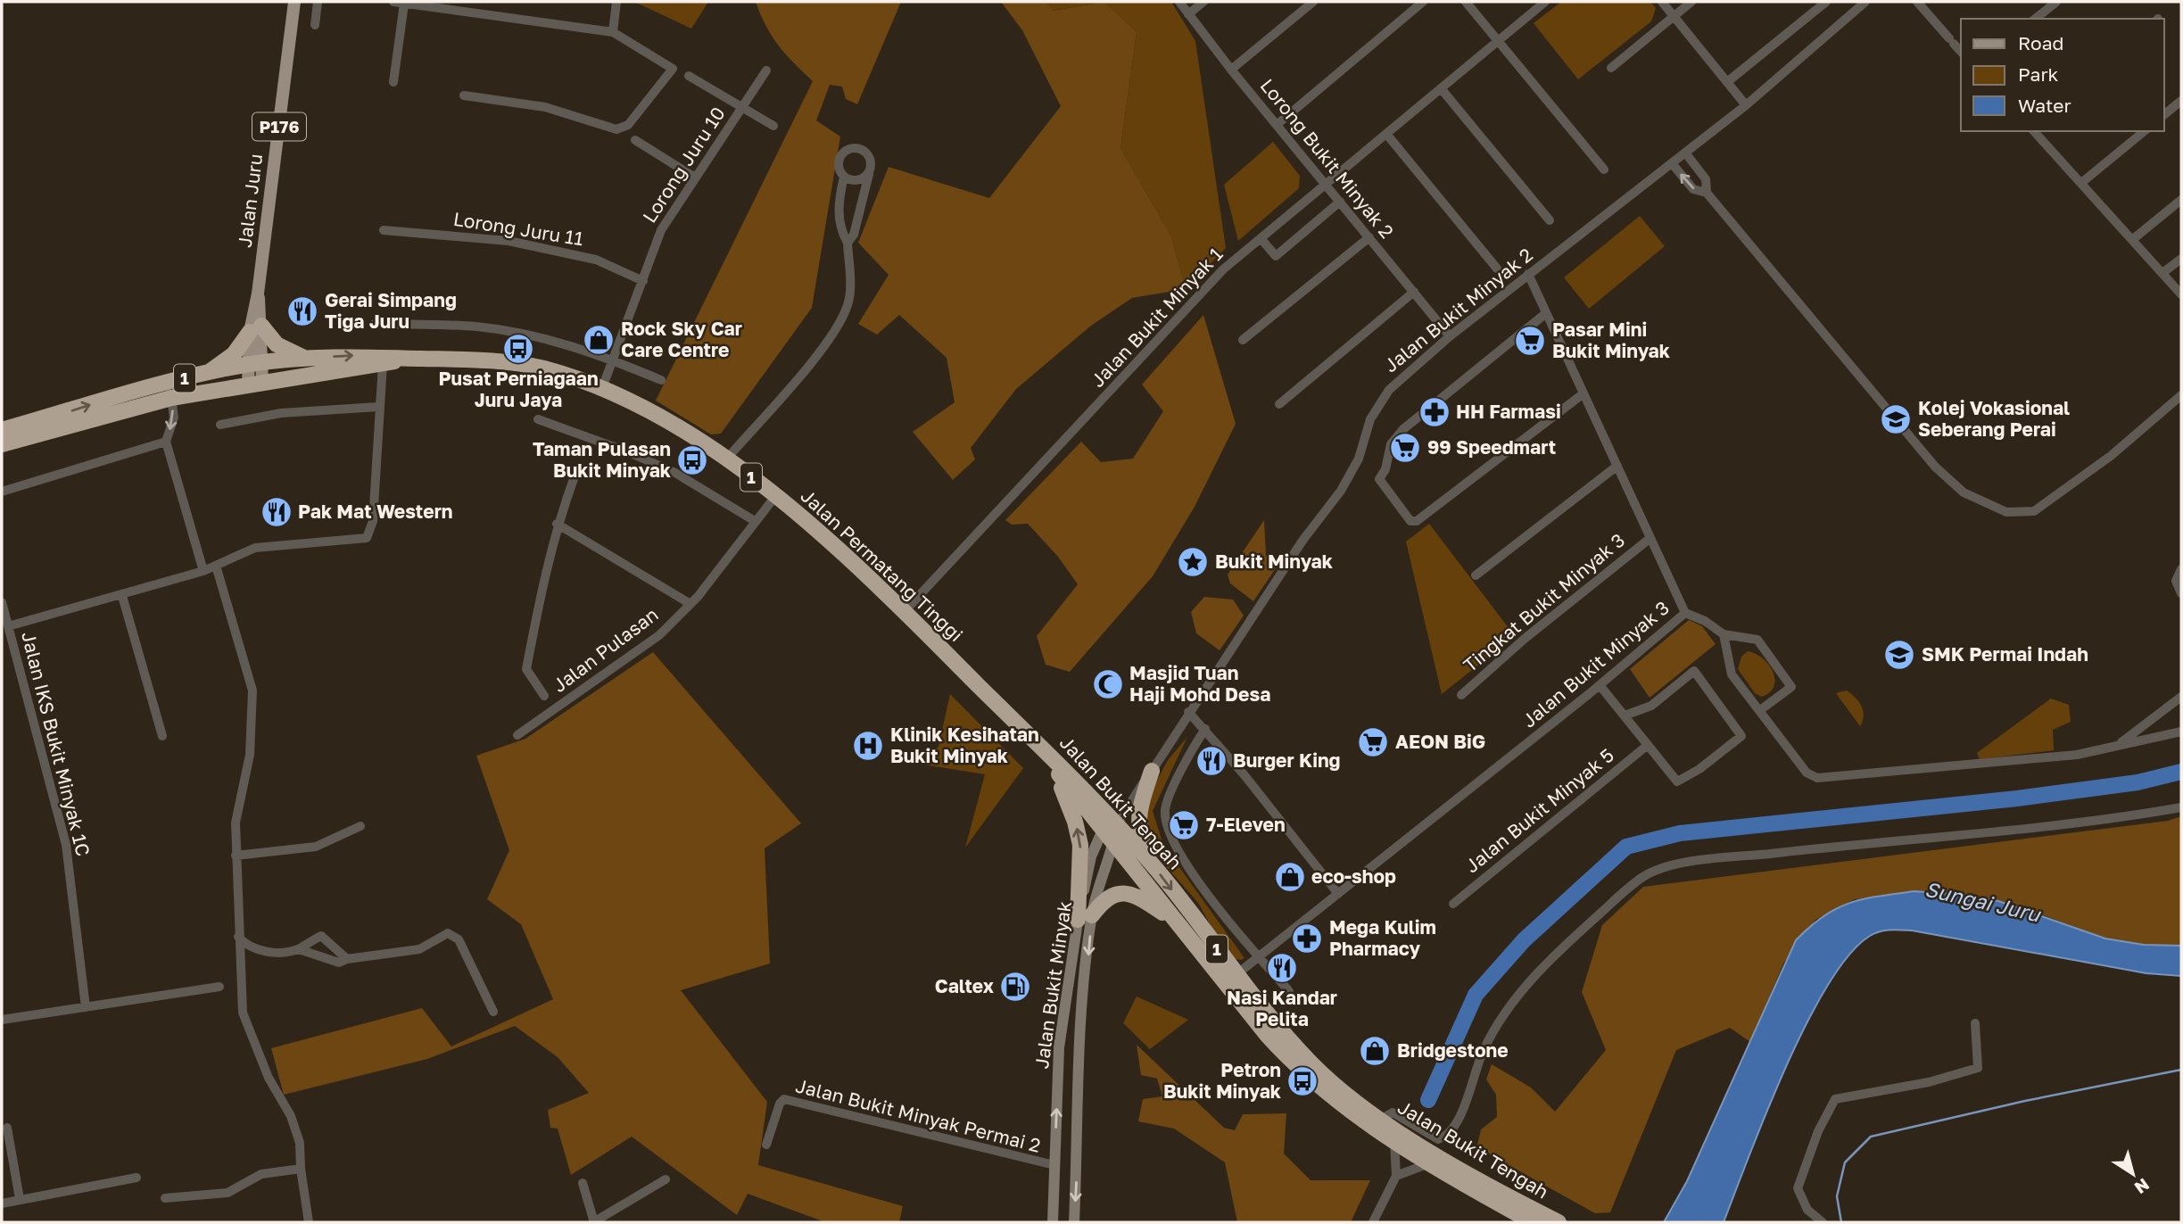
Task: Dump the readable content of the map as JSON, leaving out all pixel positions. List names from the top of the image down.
{
  "streets": {
    "highway": ["1", "Jalan Permatang Tinggi", "Jalan Bukit Tengah"],
    "main road": ["P176", "Jalan Juru", "Jalan Bukit Minyak"],
    "street": [
      "Lorong Bukit Minyak 2",
      "Lorong Juru 10",
      "Lorong Juru 11",
      "Jalan Bukit Minyak 2",
      "Jalan Bukit Minyak 1",
      "Tingkat Bukit Minyak 3",
      "Jalan Pulasan",
      "Jalan Bukit Minyak 3",
      "Jalan IKS Bukit Minyak 1C",
      "Jalan Bukit Minyak 5",
      "Jalan Bukit Minyak Permai 2"
    ]
  },
  "crossings": [
    ["Lorong Bukit Minyak 2", "Jalan Bukit Minyak 2"],
    ["Lorong Bukit Minyak 2", "Jalan Bukit Minyak 1"],
    ["Lorong Juru 10", "Lorong Juru 11"],
    ["Lorong Juru 10", "Jalan Permatang Tinggi"],
    ["Jalan Juru", "Jalan Permatang Tinggi"],
    ["Jalan Bukit Minyak 2", "Jalan Bukit Minyak 3"],
    ["Jalan Bukit Minyak 2", "Jalan Bukit Tengah"],
    ["Jalan Bukit Minyak 2", "Jalan Bukit Minyak"],
    ["Jalan Bukit Minyak 1", "Jalan Permatang Tinggi"],
    ["Jalan Permatang Tinggi", "Jalan Pulasan"],
    ["Jalan Permatang Tinggi", "Jalan Bukit Tengah"],
    ["Tingkat Bukit Minyak 3", "Jalan Bukit Minyak 3"],
    ["Jalan Bukit Minyak 3", "Jalan Bukit Tengah"],
    ["Jalan Bukit Tengah", "Jalan Bukit Minyak"],
    ["Jalan Bukit Minyak", "Jalan Bukit Minyak Permai 2"]
  ],
  "water": ["Sungai Juru"],
  "places": {
    "restaurant": [
      "Gerai Simpang Tiga Juru",
      "Pak Mat Western",
      "Burger King",
      "Nasi Kandar Pelita"
    ],
    "shop": ["Rock Sky Car Care Centre", "eco-shop", "Bridgestone"],
    "supermarket": [
      "Pasar Mini Bukit Minyak",
      "99 Speedmart",
      "AEON BiG",
      "7-Eleven"
    ],
    "bus stop": ["Pusat Perniagaan Juru Jaya", "Taman Pulasan Bukit Minyak", "Petron Bukit Minyak"],
    "pharmacy": ["HH Farmasi", "Mega Kulim Pharmacy"],
    "school or university": ["Kolej Vokasional Seberang Perai", "SMK Permai Indah"],
    "place": ["Bukit Minyak"],
    "mosque": ["Masjid Tuan Haji Mohd Desa"],
    "hospital": ["Klinik Kesihatan Bukit Minyak"],
    "fuel station": ["Caltex"]
  },
  "legend": ["Road", "Park", "Water"],
  "north": "bottom right"
}
